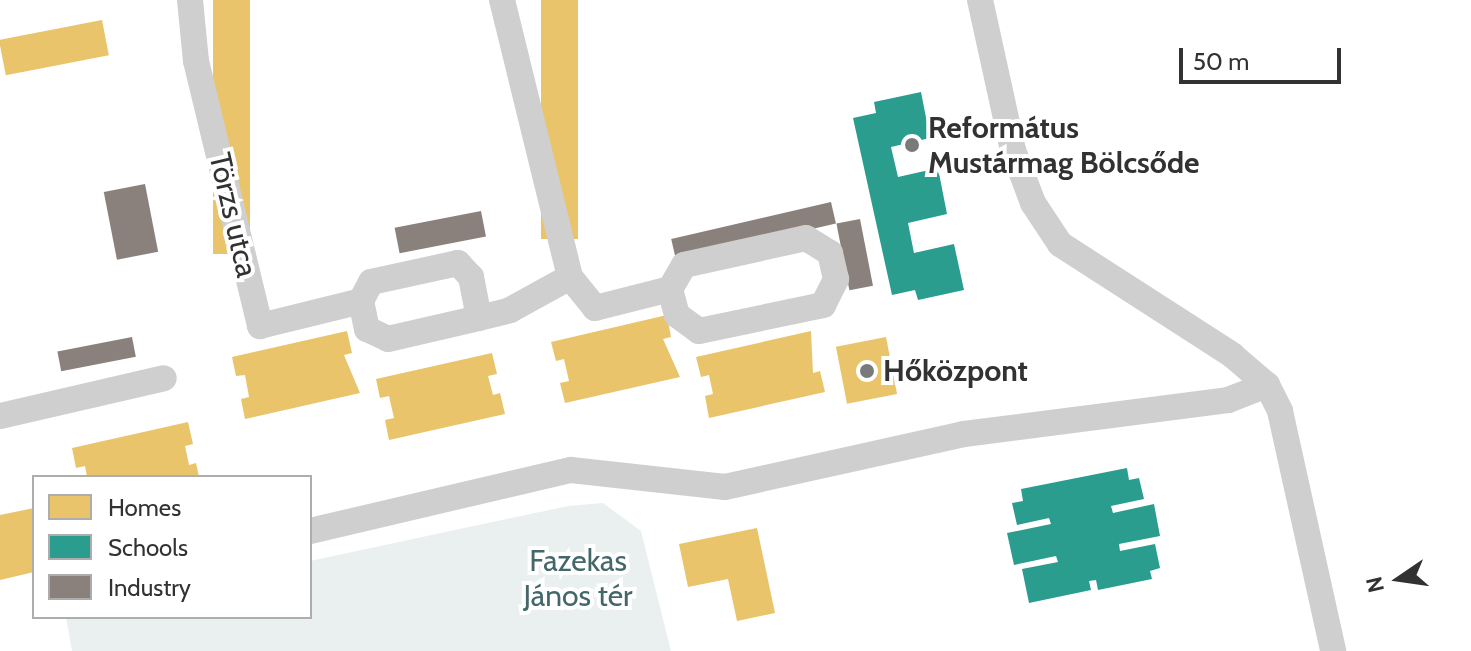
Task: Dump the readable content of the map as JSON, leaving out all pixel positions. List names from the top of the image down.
{
  "streets": {
    "street": ["Törzs utca"]
  },
  "parks": ["Fazekas János tér"],
  "places": ["Református Mustármag Bölcsőde", "Hőközpont"],
  "legend": ["Homes", "Schools", "Industry"],
  "scale_bar": "50 m",
  "north": "left"
}
